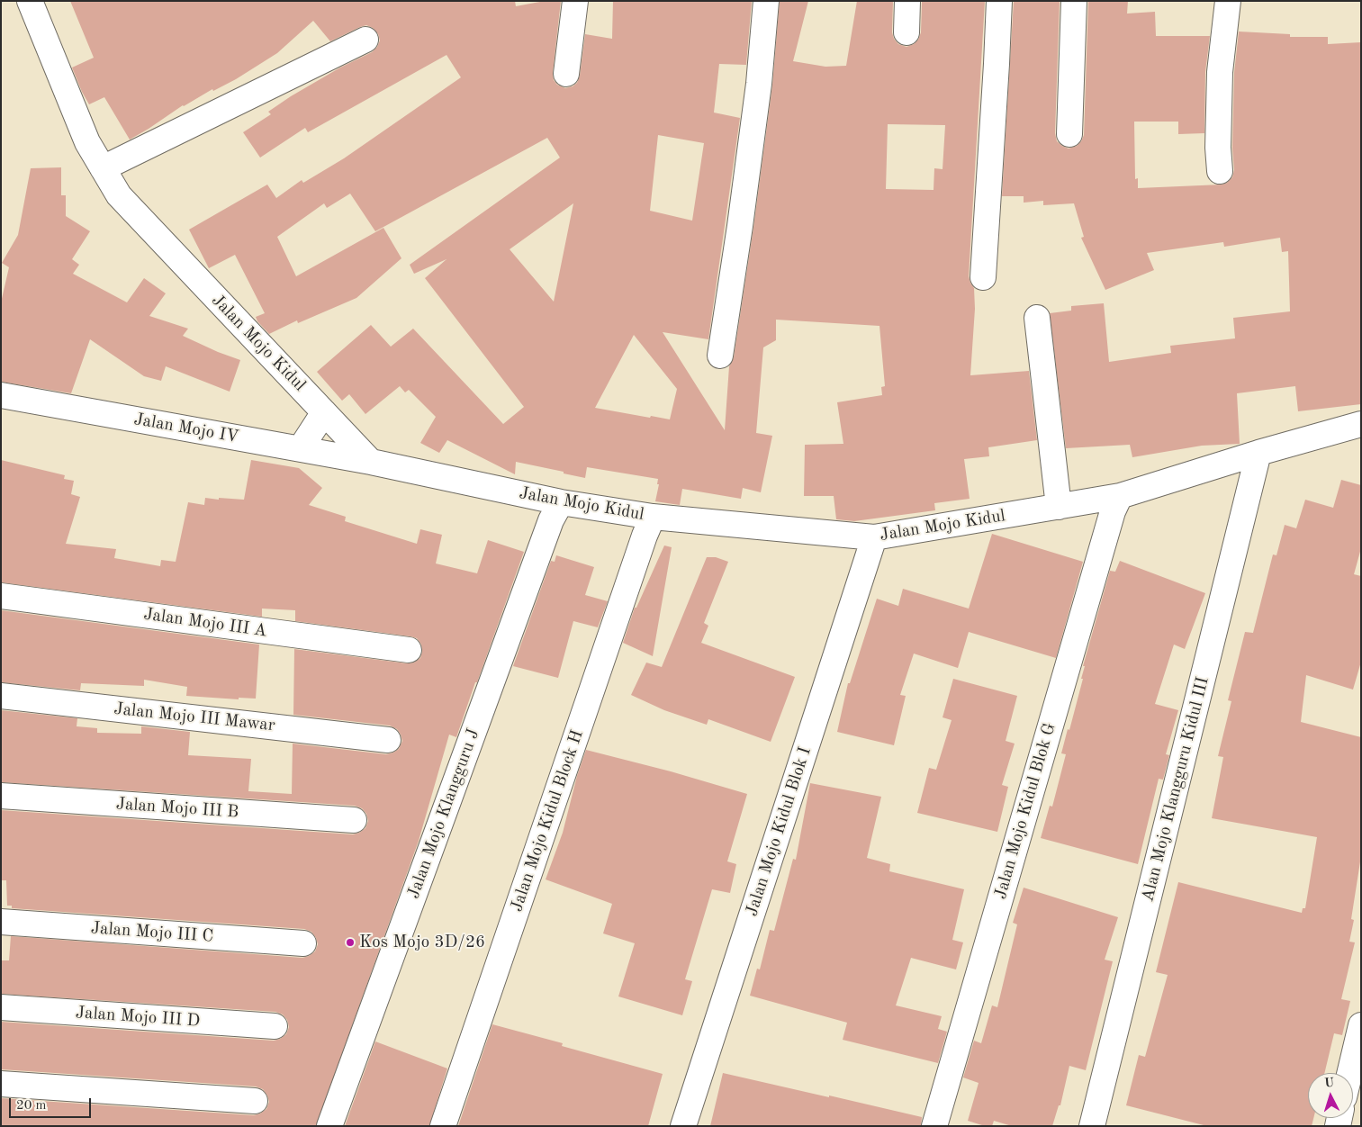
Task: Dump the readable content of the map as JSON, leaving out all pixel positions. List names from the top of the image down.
{
  "streets": {
    "street": [
      "Jalan Mojo Kidul",
      "Jalan Mojo IV",
      "Jalan Mojo III A",
      "Jalan Mojo III Mawar",
      "Alan Mojo Klangguru Kidul III",
      "Jalan Mojo III B",
      "Jalan Mojo Kidul Blok G",
      "Jalan Mojo Klangguru J",
      "Jalan Mojo Kidul Block H",
      "Jalan Mojo Kidul Blok I",
      "Jalan Mojo III C",
      "Jalan Mojo III D"
    ]
  },
  "crossings": [
    ["Jalan Mojo Kidul", "Jalan Mojo IV"],
    ["Jalan Mojo Kidul", "Alan Mojo Klangguru Kidul III"],
    ["Jalan Mojo Kidul", "Jalan Mojo Kidul Blok G"],
    ["Jalan Mojo Kidul", "Jalan Mojo Klangguru J"],
    ["Jalan Mojo Kidul", "Jalan Mojo Kidul Block H"],
    ["Jalan Mojo Kidul", "Jalan Mojo Kidul Blok I"]
  ],
  "places": ["Kos Mojo 3D/26"],
  "scale_bar": "20 m",
  "north": "top"
}
